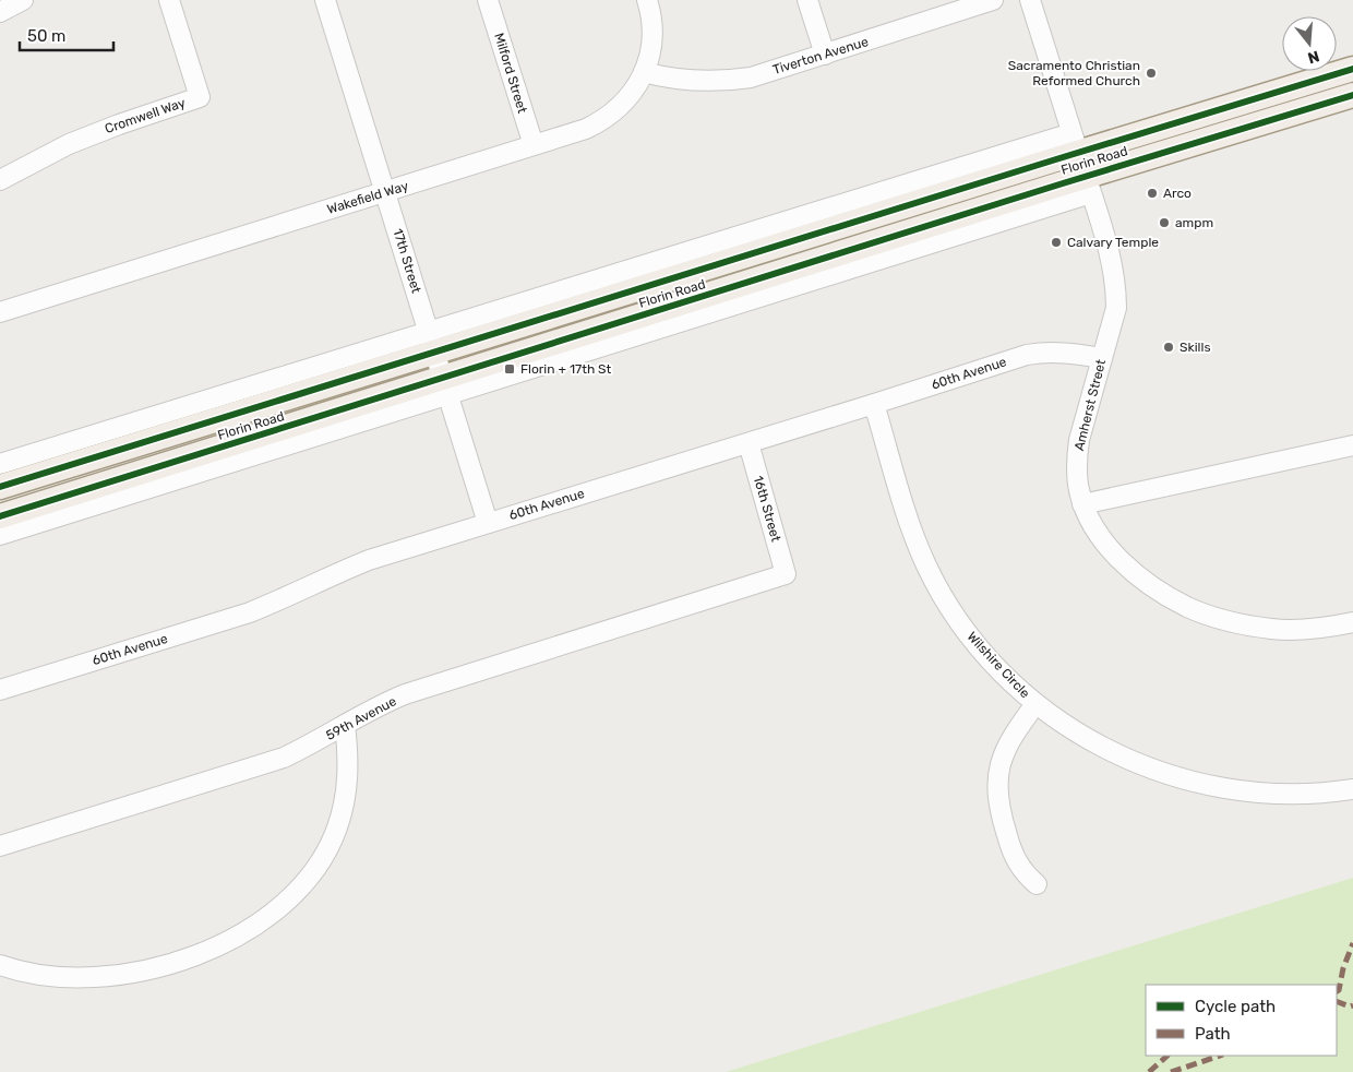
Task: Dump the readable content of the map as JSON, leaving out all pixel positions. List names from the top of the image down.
{
  "streets": {
    "main road": ["Florin Road"],
    "street": [
      "Tiverton Avenue",
      "Milford Street",
      "Cromwell Way",
      "Wakefield Way",
      "17th Street",
      "60th Avenue",
      "Amherst Street",
      "16th Street",
      "Wilshire Circle",
      "59th Avenue"
    ]
  },
  "crossings": [
    ["Tiverton Avenue", "Wakefield Way"],
    ["Milford Street", "Wakefield Way"],
    ["Florin Road", "17th Street"],
    ["Florin Road", "Amherst Street"],
    ["Wakefield Way", "17th Street"],
    ["17th Street", "60th Avenue"],
    ["60th Avenue", "Amherst Street"],
    ["60th Avenue", "16th Street"],
    ["60th Avenue", "Wilshire Circle"],
    ["16th Street", "59th Avenue"]
  ],
  "places": {
    "other": [
      "Sacramento Christian Reformed Church",
      "Arco",
      "ampm",
      "Calvary Temple",
      "Skills"
    ],
    "transit": ["Florin + 17th St"]
  },
  "legend": ["Cycle path", "Path"],
  "scale_bar": "50 m",
  "north": "bottom"
}
